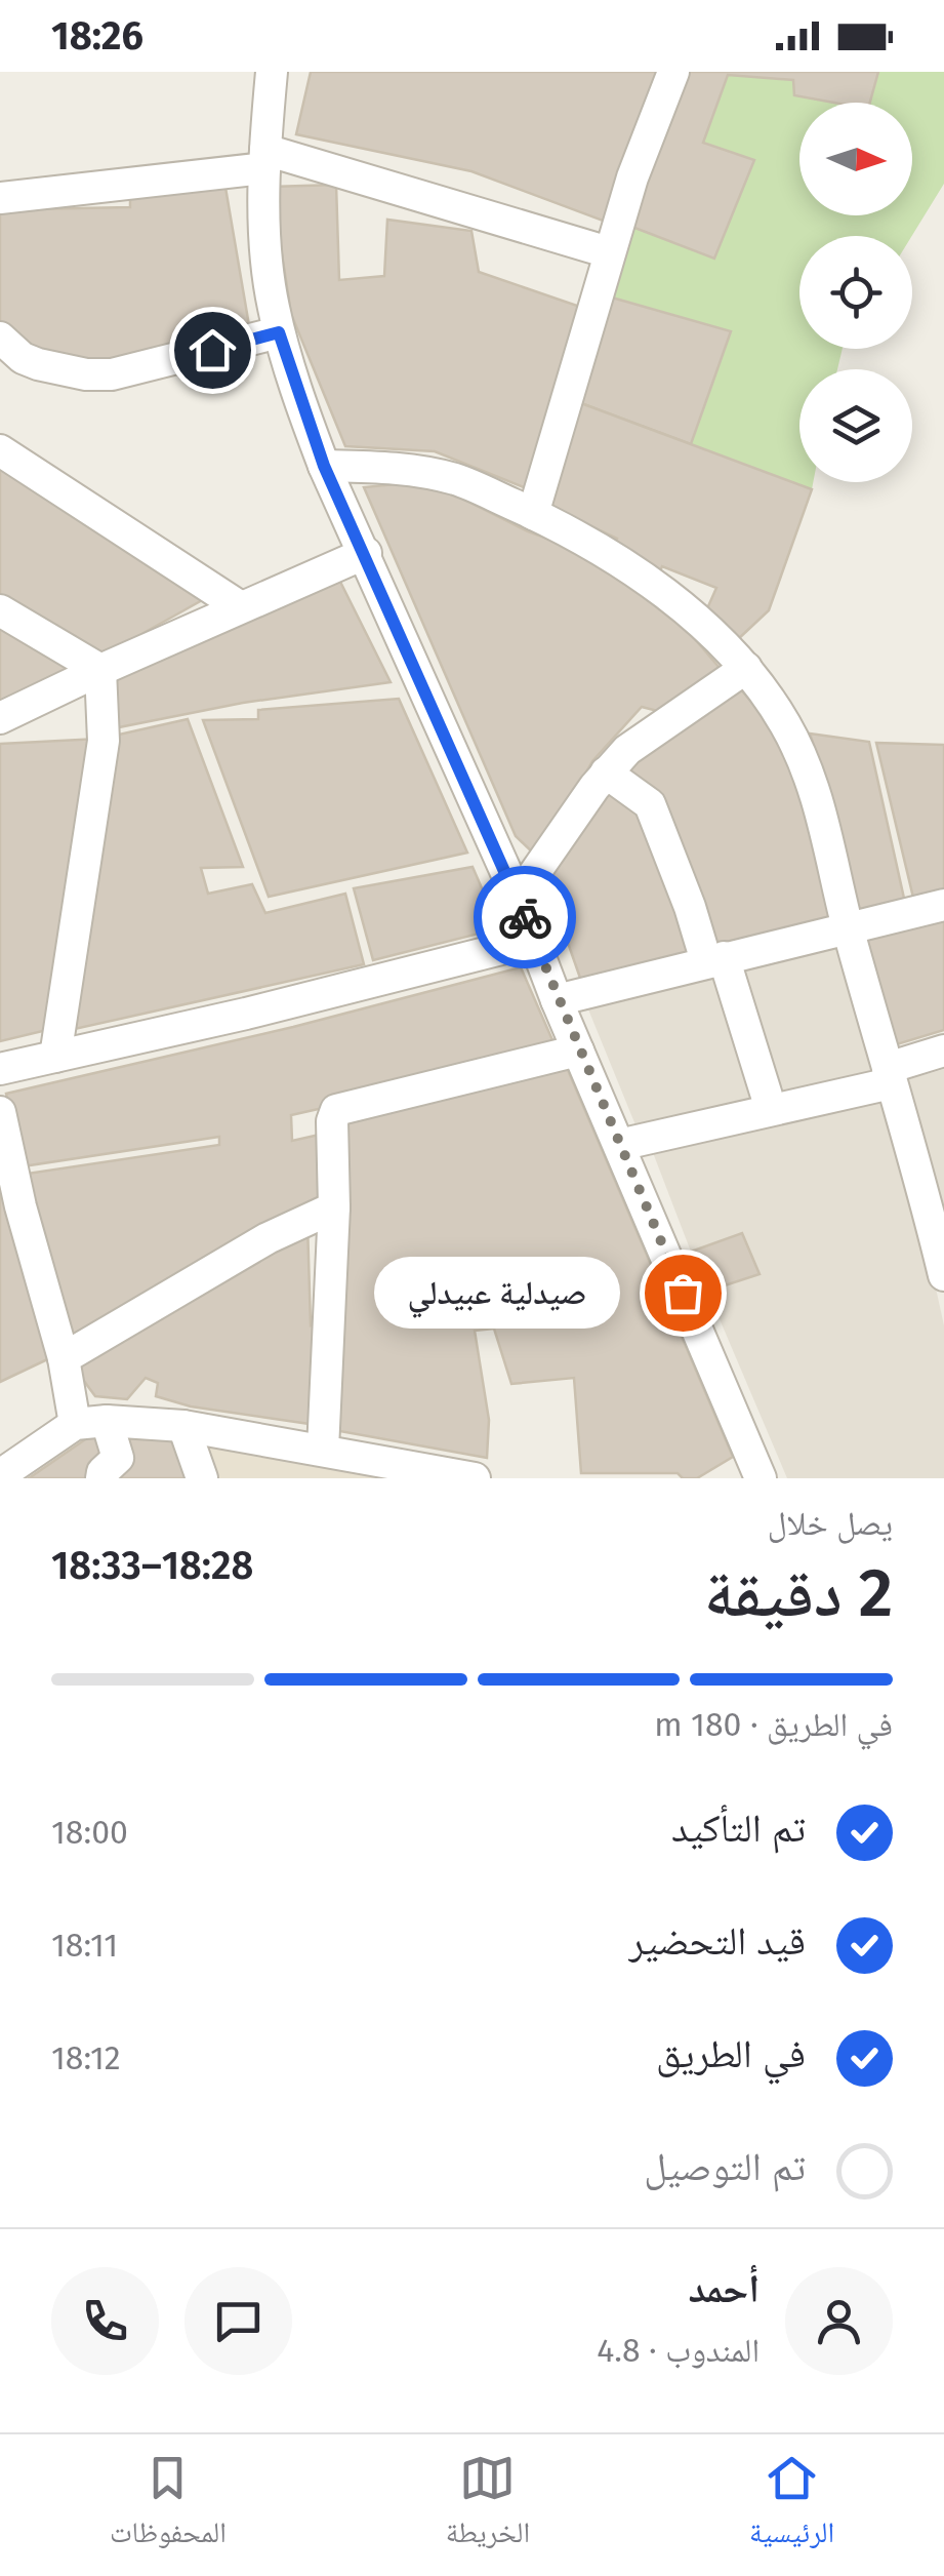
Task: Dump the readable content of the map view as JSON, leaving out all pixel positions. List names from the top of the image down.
{
  "places": ["صيدلية عبيدلي"],
  "north": "right",
  "page": {
    "status": "18:26",
    "bubble": "صيدلية عبيدلي",
    "heading": ["2 دقيقة", "يصل خلال", "18:28–18:33"],
    "panel": ["أحمد", "المندوب · 4.8"],
    "bar": "في الطريق · 180 m",
    "list": [
      ["تم التأكيد", "18:00"],
      ["قيد التحضير", "18:11"],
      ["في الطريق", "18:12"],
      "تم التوصيل"
    ],
    "tabs": ["الرئيسية", "الخريطة", "المحفوظات"]
  }
}
